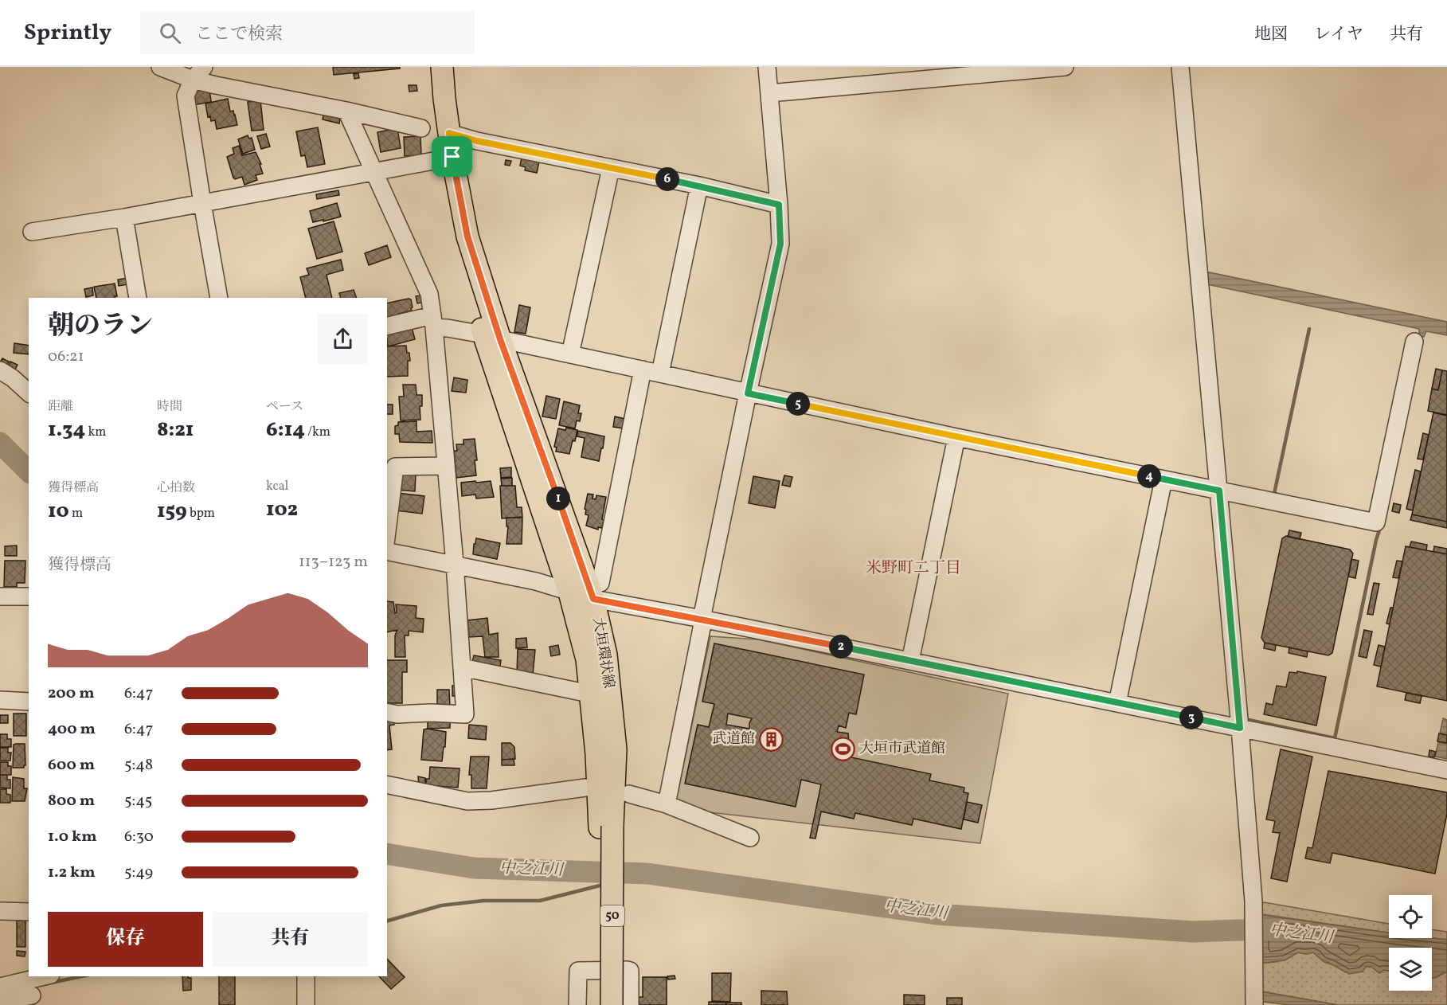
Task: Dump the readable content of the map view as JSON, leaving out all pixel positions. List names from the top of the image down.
{
  "streets": {
    "main road": ["大垣環状線", "50"]
  },
  "districts": ["米野町二丁目"],
  "water": ["中之江川"],
  "places": {
    "building": ["武道館"],
    "sports": ["大垣市武道館"]
  },
  "page": {
    "header": "Sprintly",
    "search": "ここで検索",
    "nav": ["地図", "レイヤ", "共有"],
    "pins": [
      "6",
      "5",
      "4",
      "1",
      "2",
      "3"
    ],
    "heading": ["朝のラン", "06:21"],
    "stats": [
      ["距離", "1.34 km"],
      ["時間", "8:21"],
      ["ペース", "6:14 /km"],
      ["獲得標高", "10 m"],
      ["心拍数", "159 bpm"],
      ["kcal", "102"]
    ],
    "chart": ["獲得標高", "113–123 m"],
    "list": [
      {
        "name": "200 m",
        "note": "6:47"
      },
      {
        "name": "400 m",
        "note": "6:47"
      },
      {
        "name": "600 m",
        "note": "5:48"
      },
      {
        "name": "800 m",
        "note": "5:45"
      },
      {
        "name": "1.0 km",
        "note": "6:30"
      },
      {
        "name": "1.2 km",
        "note": "5:49"
      }
    ],
    "buttons": ["保存", "共有"]
  }
}
